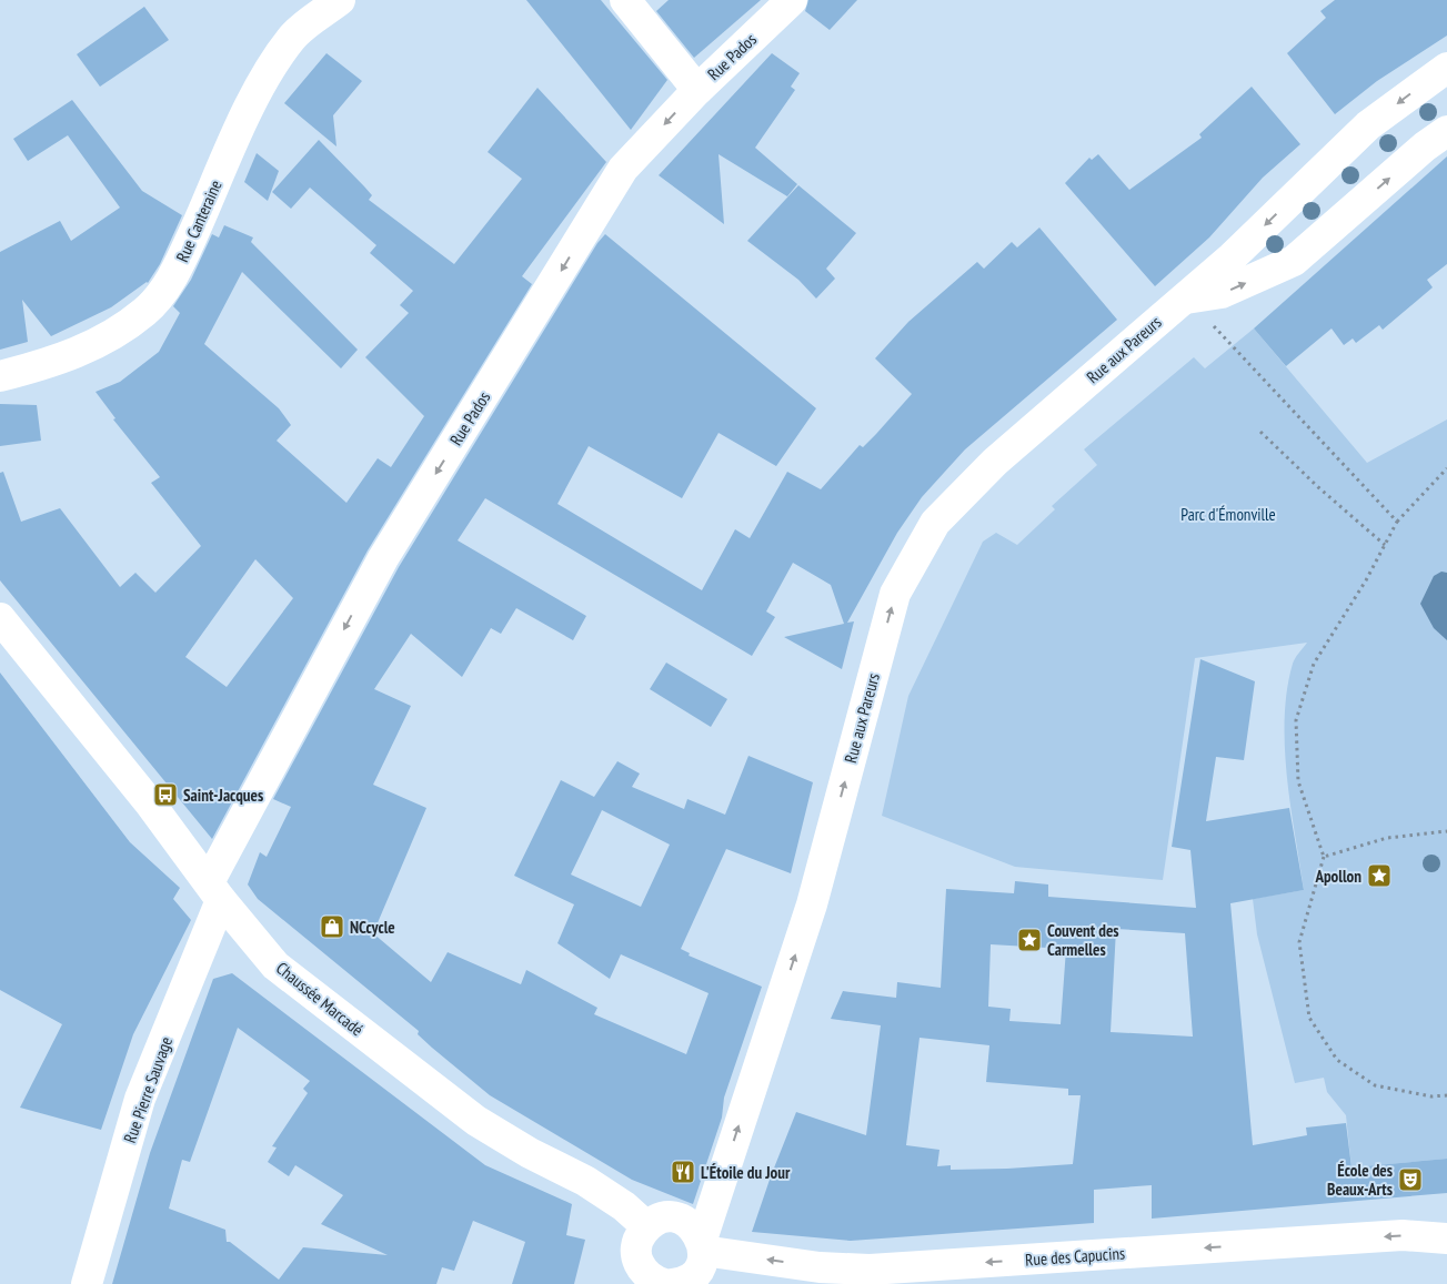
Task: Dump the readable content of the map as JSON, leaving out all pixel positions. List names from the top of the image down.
{
  "streets": {
    "street": [
      "Rue Pados",
      "Rue Canteraine",
      "Rue aux Pareurs",
      "Chaussée Marcadé",
      "Rue Pierre Sauvage",
      "Rue des Capucins"
    ]
  },
  "crossings": [
    ["Rue Pados", "Chaussée Marcadé"],
    ["Rue Pados", "Rue Pierre Sauvage"],
    ["Rue aux Pareurs", "Rue des Capucins"],
    ["Chaussée Marcadé", "Rue Pierre Sauvage"]
  ],
  "one_way": ["Rue Pados", "Rue des Capucins"],
  "parks": ["Parc d'Émonville"],
  "places": {
    "bus stop": ["Saint-Jacques"],
    "place": ["Apollon", "Couvent des Carmelles"],
    "shop": ["NCcycle"],
    "restaurant": ["L'Étoile du Jour"],
    "theatre": ["École des Beaux-Arts"]
  }
}
